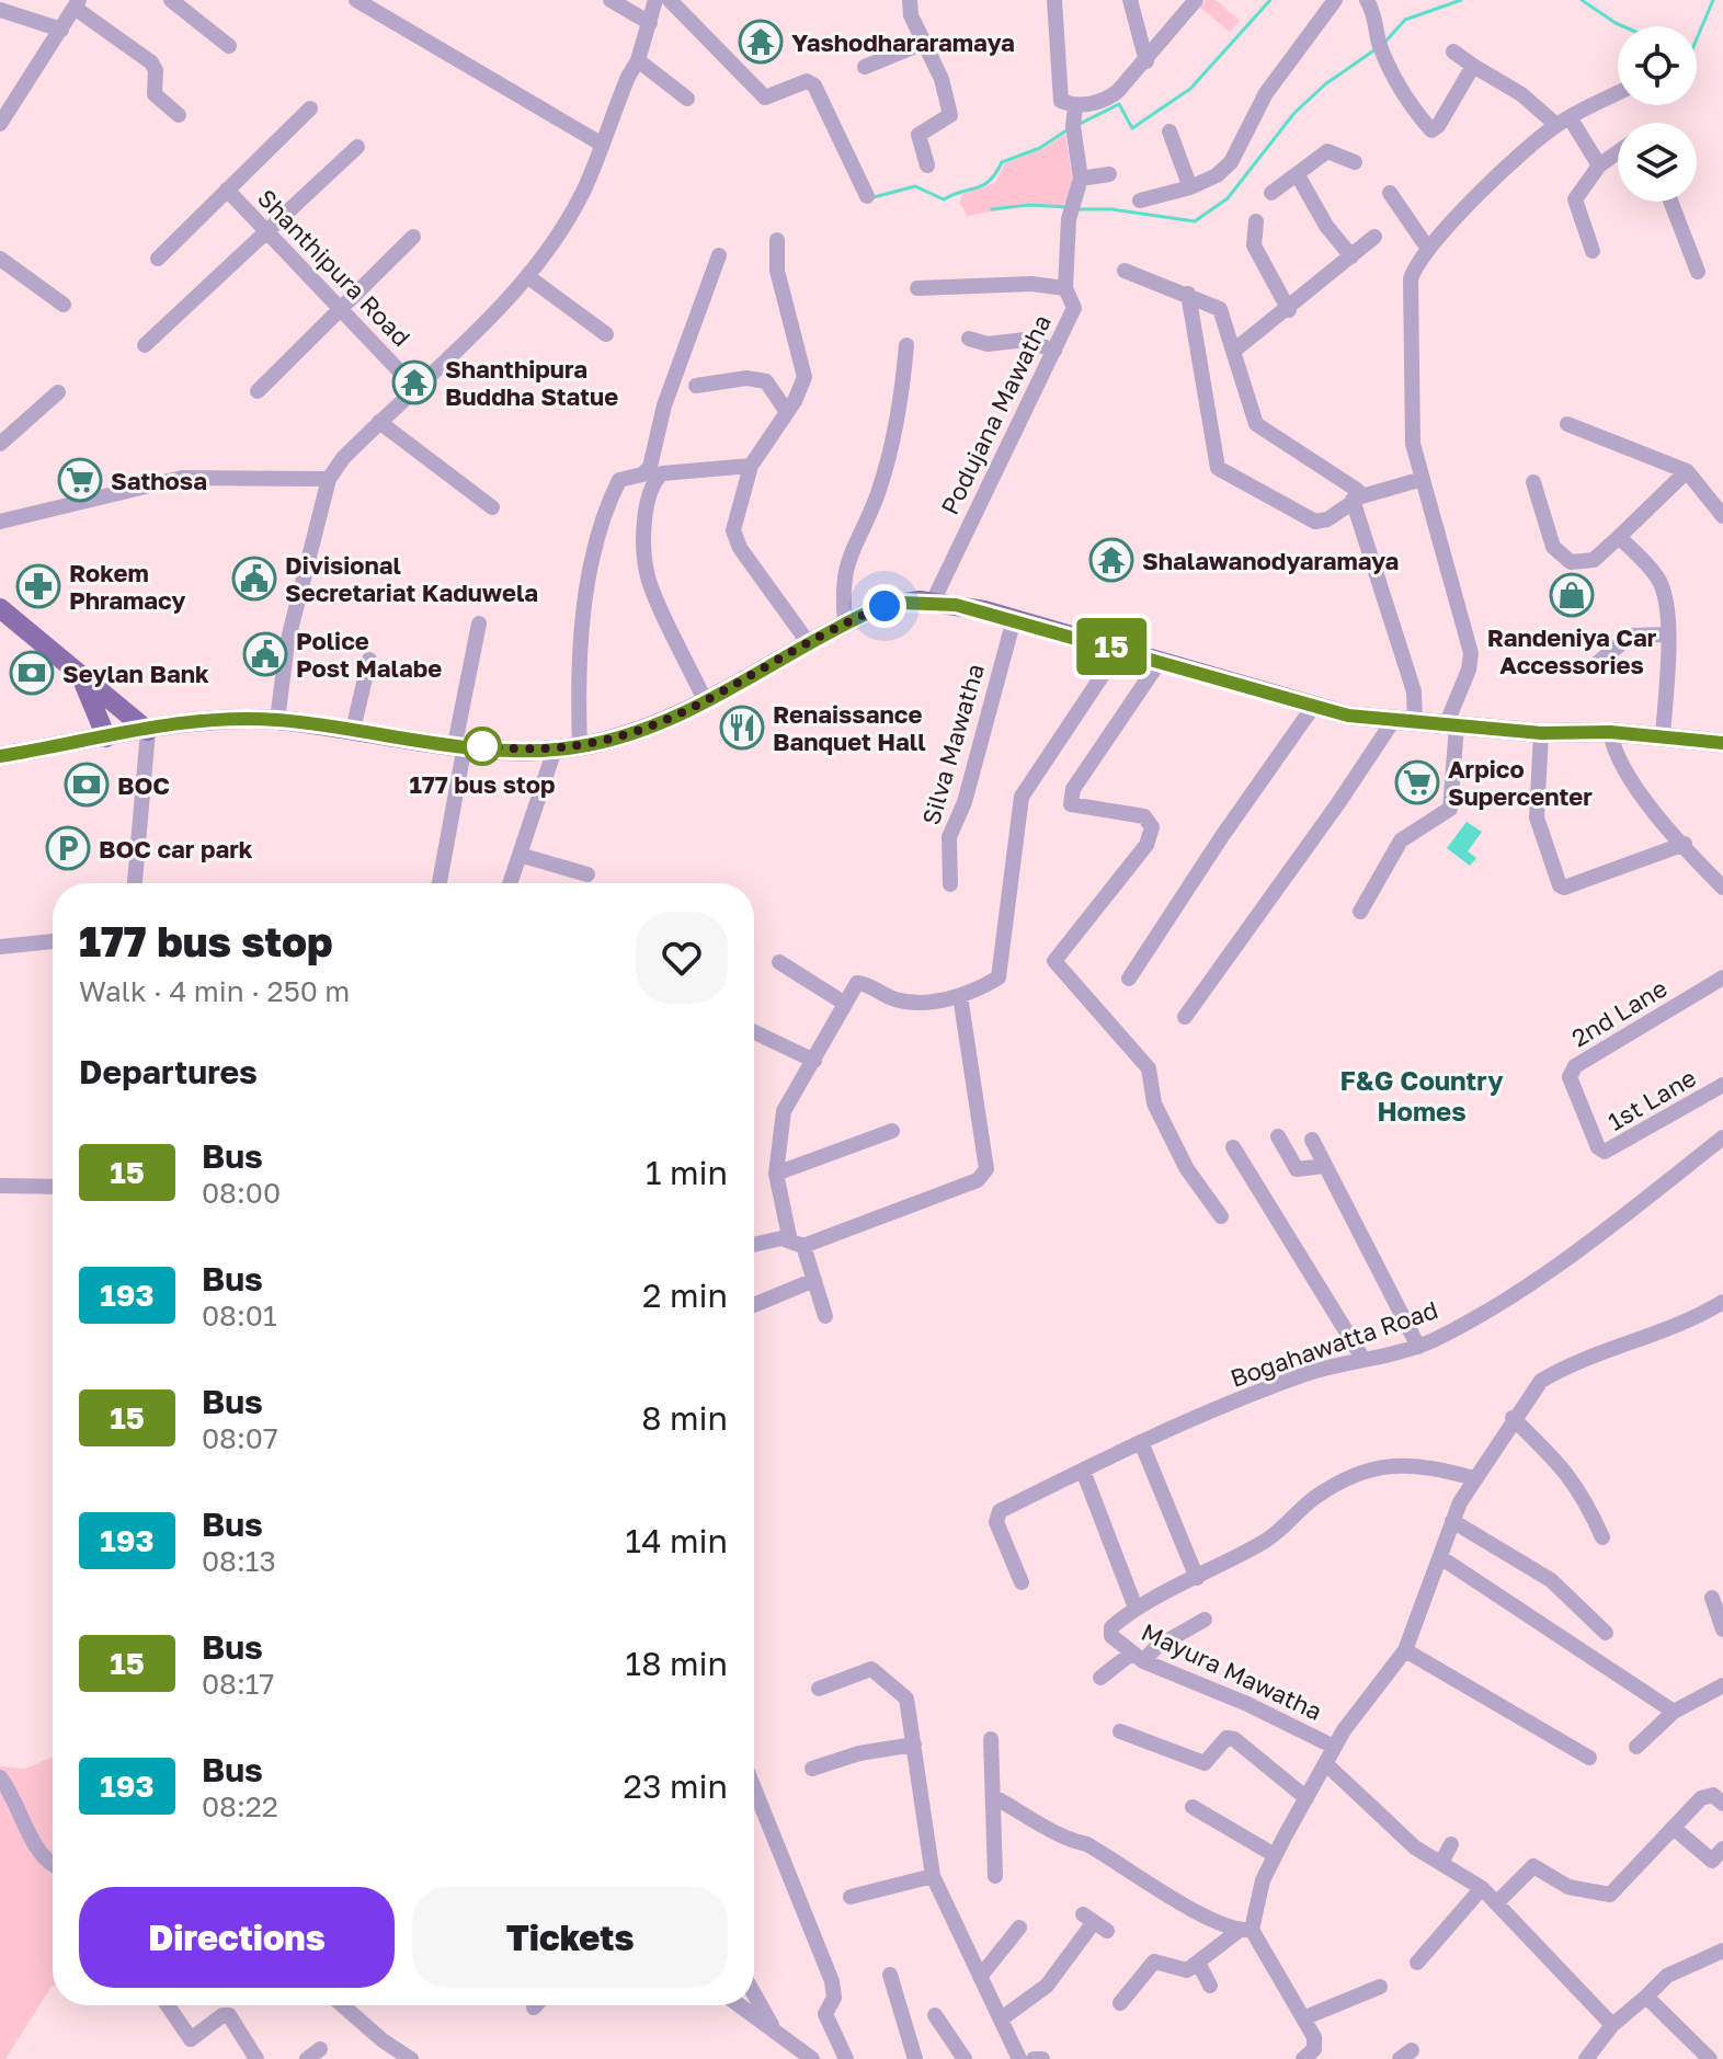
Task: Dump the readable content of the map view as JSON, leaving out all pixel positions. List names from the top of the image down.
{
  "streets": {
    "street": [
      "Shanthipura Road",
      "Podujana Mawatha",
      "Silva Mawatha",
      "2nd Lane",
      "1st Lane",
      "Bogahawatta Road",
      "Mayura Mawatha"
    ]
  },
  "crossings": [
    ["2nd Lane", "1st Lane"]
  ],
  "districts": ["F&G Country Homes"],
  "places": {
    "temple": ["Yashodhararamaya", "Shanthipura Buddha Statue", "Shalawanodyaramaya"],
    "supermarket": ["Sathosa", "Arpico Supercenter"],
    "public building": ["Divisional Secretariat Kaduwela", "Police Post Malabe"],
    "pharmacy": ["Rokem Phramacy"],
    "shop": ["Randeniya Car Accessories"],
    "bank": ["Seylan Bank", "BOC"],
    "restaurant": ["Renaissance Banquet Hall"],
    "other": ["177 bus stop"],
    "parking": ["BOC car park"]
  },
  "lines": ["bus line 15"],
  "page": {
    "on_map": "15",
    "heading": [
      ["177 bus stop", "Walk · 4 min · 250 m"],
      "Departures"
    ],
    "list": [
      {
        "mark": "15",
        "name": "Bus",
        "note": "08:00",
        "value": "1 min"
      },
      {
        "mark": "193",
        "name": "Bus",
        "note": "08:01",
        "value": "2 min"
      },
      {
        "mark": "15",
        "name": "Bus",
        "note": "08:07",
        "value": "8 min"
      },
      {
        "mark": "193",
        "name": "Bus",
        "note": "08:13",
        "value": "14 min"
      },
      {
        "mark": "15",
        "name": "Bus",
        "note": "08:17",
        "value": "18 min"
      },
      {
        "mark": "193",
        "name": "Bus",
        "note": "08:22",
        "value": "23 min"
      }
    ],
    "buttons": ["Directions", "Tickets"]
  }
}
